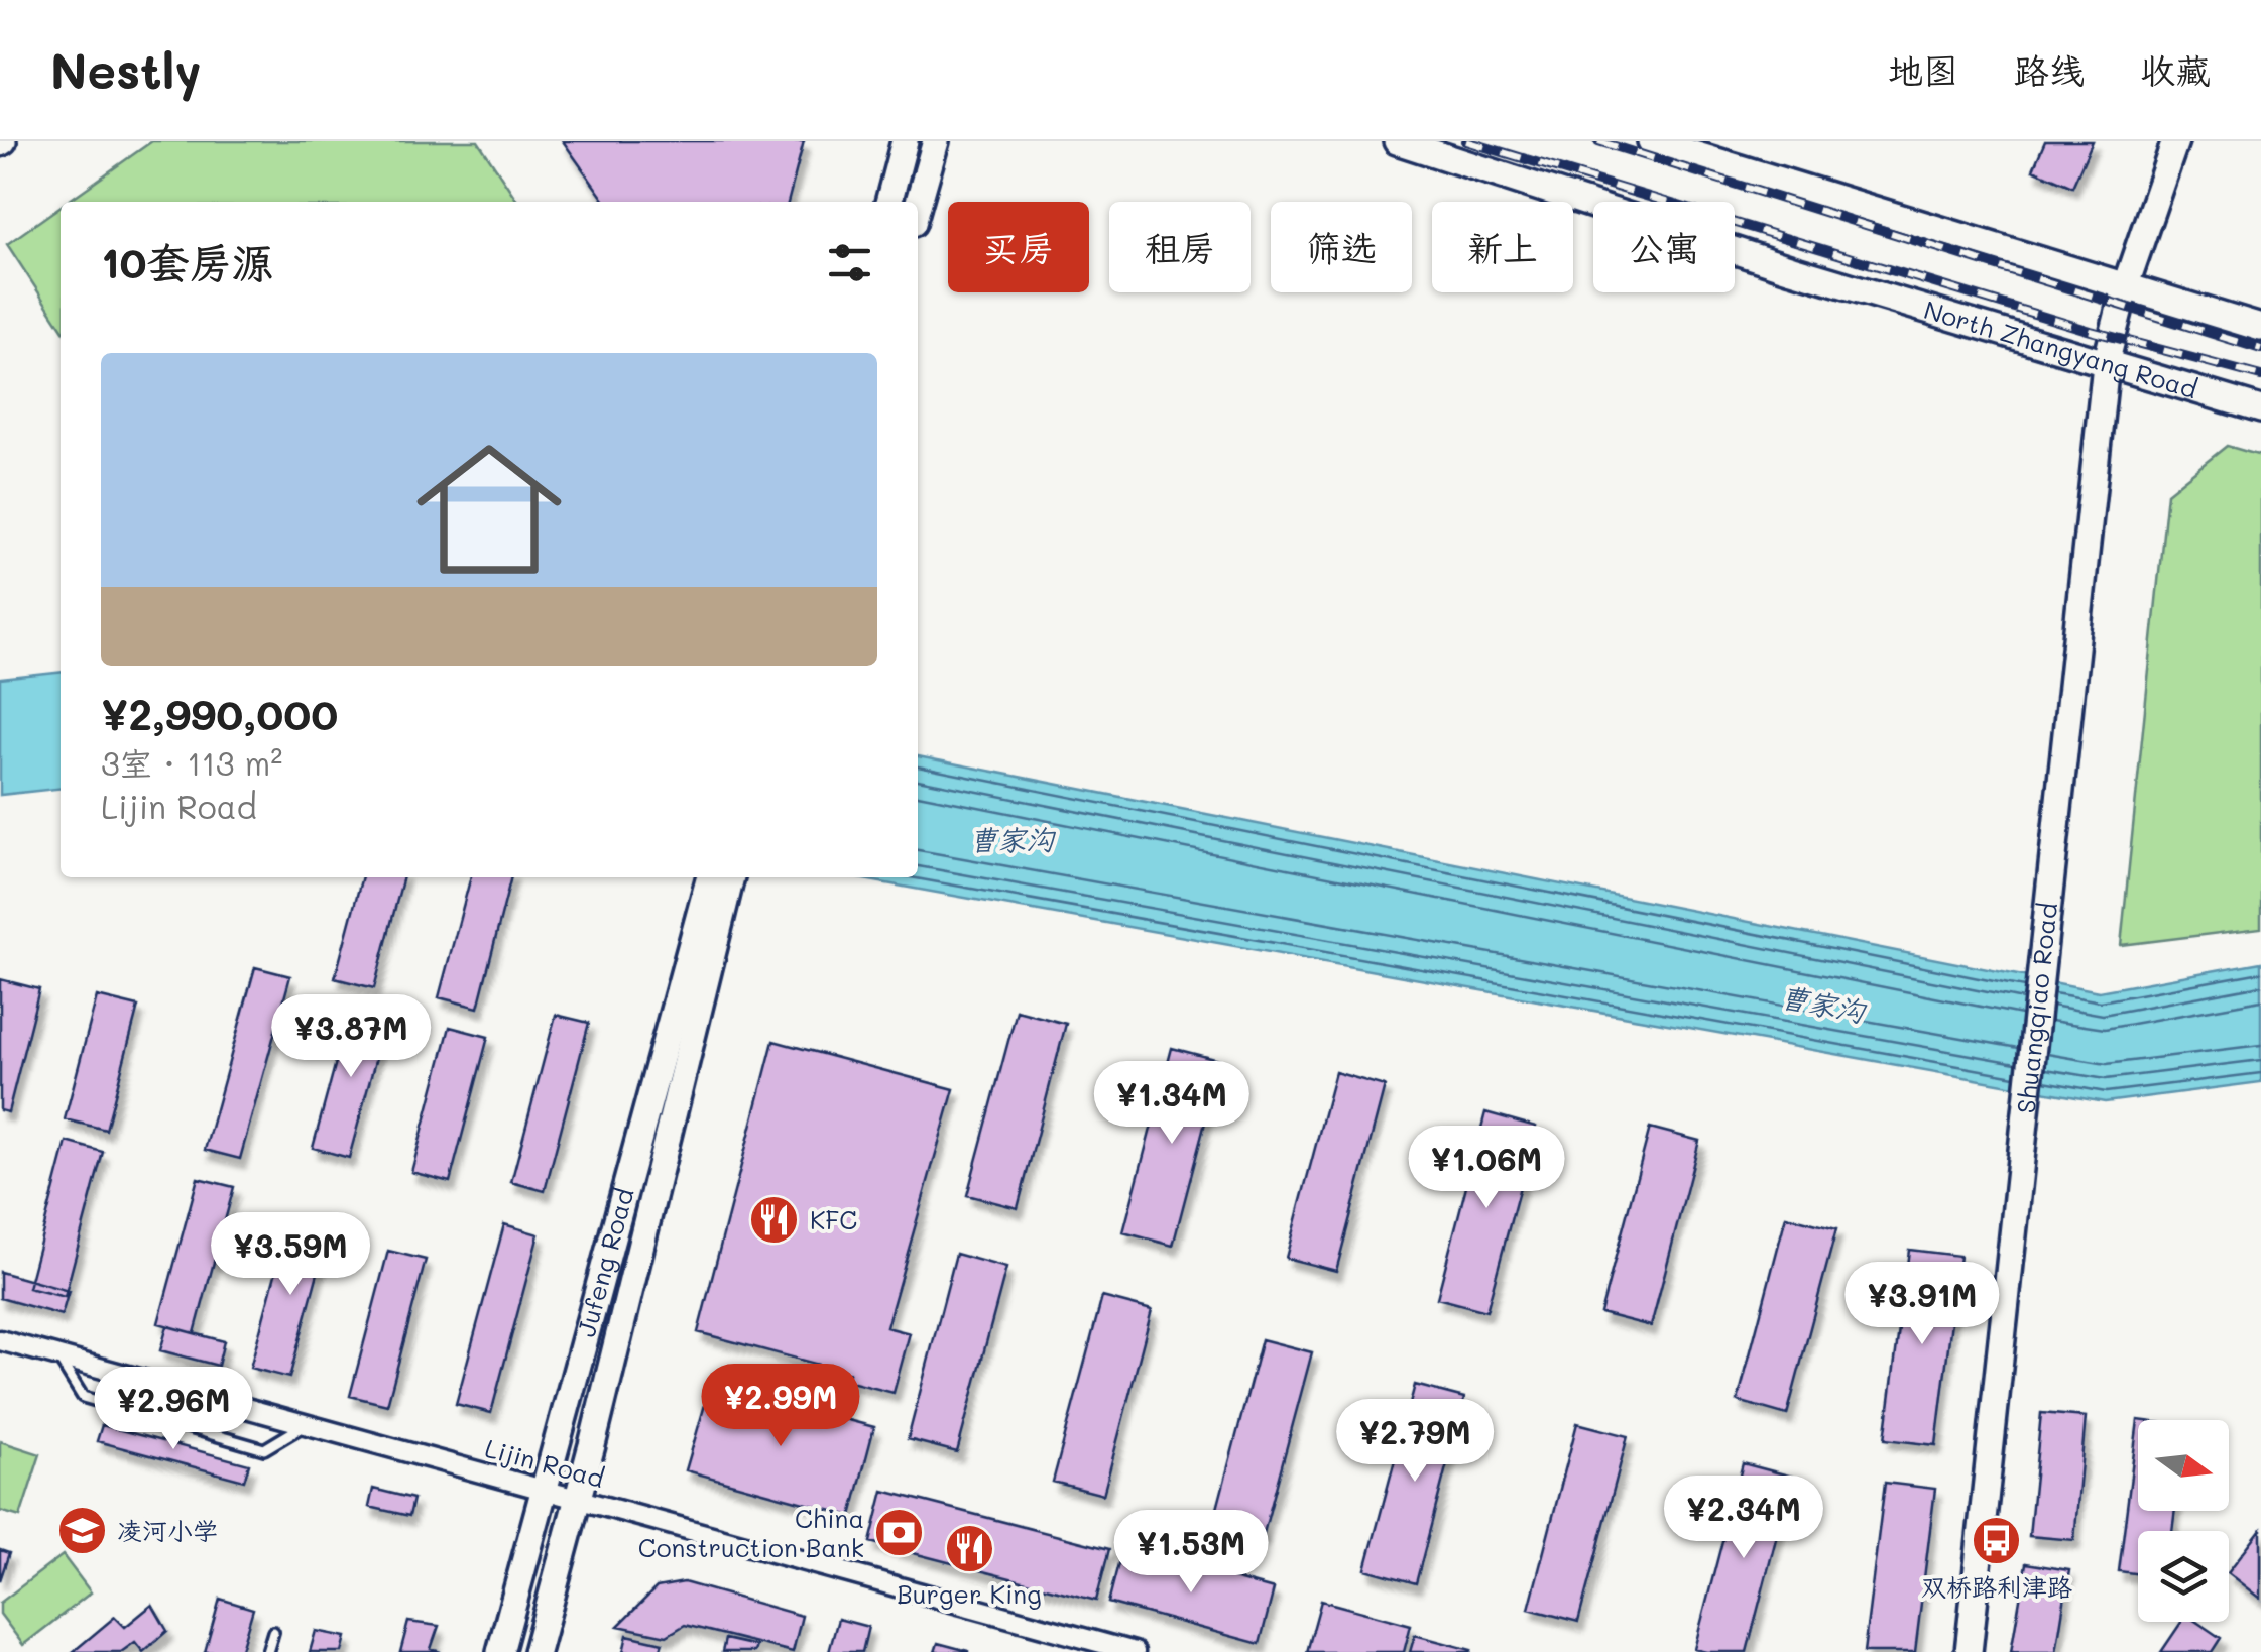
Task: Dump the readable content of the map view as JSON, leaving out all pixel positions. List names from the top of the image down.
{
  "streets": {
    "main road": ["North Zhangyang Road", "Shuangqiao Road", "Jufeng Road"],
    "street": ["Lijin Road"]
  },
  "crossings": [
    ["North Zhangyang Road", "Shuangqiao Road"],
    ["Jufeng Road", "Lijin Road"]
  ],
  "water": ["曹家沟"],
  "places": {
    "restaurant": ["KFC", "Burger King"],
    "school or university": ["凌河小学"],
    "bank": ["China Construction Bank"],
    "bus stop": ["双桥路利津路"]
  },
  "north": "right",
  "page": {
    "header": "Nestly",
    "nav": ["地图", "路线", "收藏"],
    "chip": [
      "买房",
      "租房",
      "筛选",
      "新上",
      "公寓"
    ],
    "heading": "10套房源",
    "list": [
      {
        "name": "¥2,990,000",
        "note": "3室 · 113 m² · Lijin Road"
      }
    ],
    "price": [
      "¥3.87M",
      "¥1.34M",
      "¥1.06M",
      "¥3.59M",
      "¥3.91M",
      "¥2.99M",
      "¥2.96M",
      "¥2.79M",
      "¥2.34M",
      "¥1.53M"
    ]
  }
}
